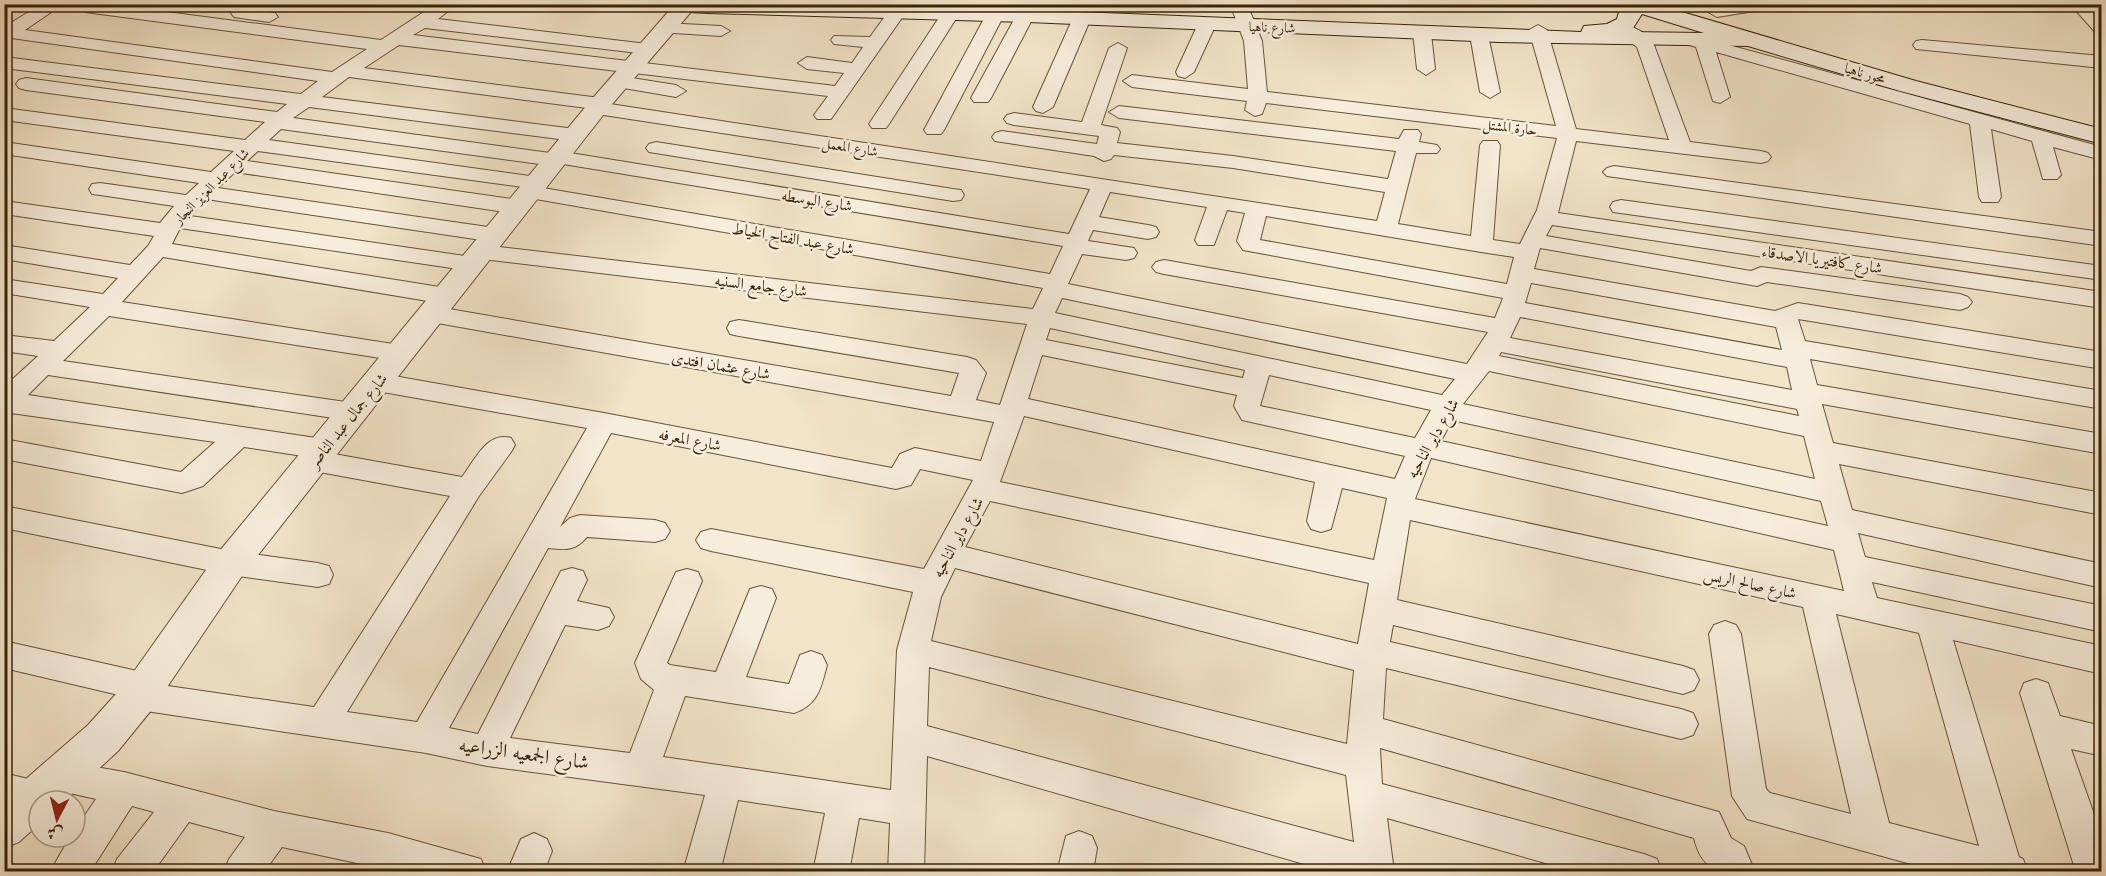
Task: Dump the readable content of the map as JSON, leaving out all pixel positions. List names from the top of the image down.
{
  "streets": {
    "main road": ["شارع ناهيا", "محور ناهيا", "شارع جمال عبد الناصر"],
    "street": [
      "حارة المشتل",
      "شارع المعمل",
      "شارع عبد العزيز النجار",
      "شارع البوسطه",
      "شارع عبد الفتاح الخياط",
      "شارع كافتيريا الاصدقاء",
      "شارع جامع السنيه",
      "شارع عثمان افتدى",
      "شارع داير الناحيه",
      "شارع المعرفه",
      "شارع صالح الريس",
      "شارع الجمعيه الزراعيه"
    ]
  },
  "crossings": [
    ["شارع ناهيا", "محور ناهيا"],
    ["شارع ناهيا", "شارع المعمل"],
    ["شارع ناهيا", "شارع جمال عبد الناصر"],
    ["شارع ناهيا", "شارع داير الناحيه"],
    ["حارة المشتل", "شارع داير الناحيه"],
    ["شارع المعمل", "شارع عبد الفتاح الخياط"],
    ["شارع المعمل", "شارع كافتيريا الاصدقاء"],
    ["شارع المعمل", "شارع جمال عبد الناصر"],
    ["شارع المعمل", "شارع داير الناحيه"],
    ["شارع عبد العزيز النجار", "شارع عثمان افتدى"],
    ["شارع البوسطه", "شارع عبد الفتاح الخياط"],
    ["شارع البوسطه", "شارع جمال عبد الناصر"],
    ["شارع البوسطه", "شارع داير الناحيه"],
    ["شارع عبد الفتاح الخياط", "شارع كافتيريا الاصدقاء"],
    ["شارع عبد الفتاح الخياط", "شارع جمال عبد الناصر"],
    ["شارع عبد الفتاح الخياط", "شارع داير الناحيه"],
    ["شارع كافتيريا الاصدقاء", "شارع داير الناحيه"],
    ["شارع جامع السنيه", "شارع جمال عبد الناصر"],
    ["شارع جامع السنيه", "شارع داير الناحيه"],
    ["شارع عثمان افتدى", "شارع جمال عبد الناصر"],
    ["شارع عثمان افتدى", "شارع داير الناحيه"],
    ["شارع عثمان افتدى", "شارع صالح الريس"],
    ["شارع جمال عبد الناصر", "شارع المعرفه"],
    ["شارع جمال عبد الناصر", "شارع الجمعيه الزراعيه"],
    ["شارع داير الناحيه", "شارع المعرفه"],
    ["شارع داير الناحيه", "شارع صالح الريس"],
    ["شارع داير الناحيه", "شارع الجمعيه الزراعيه"]
  ],
  "north": "bottom"
}
